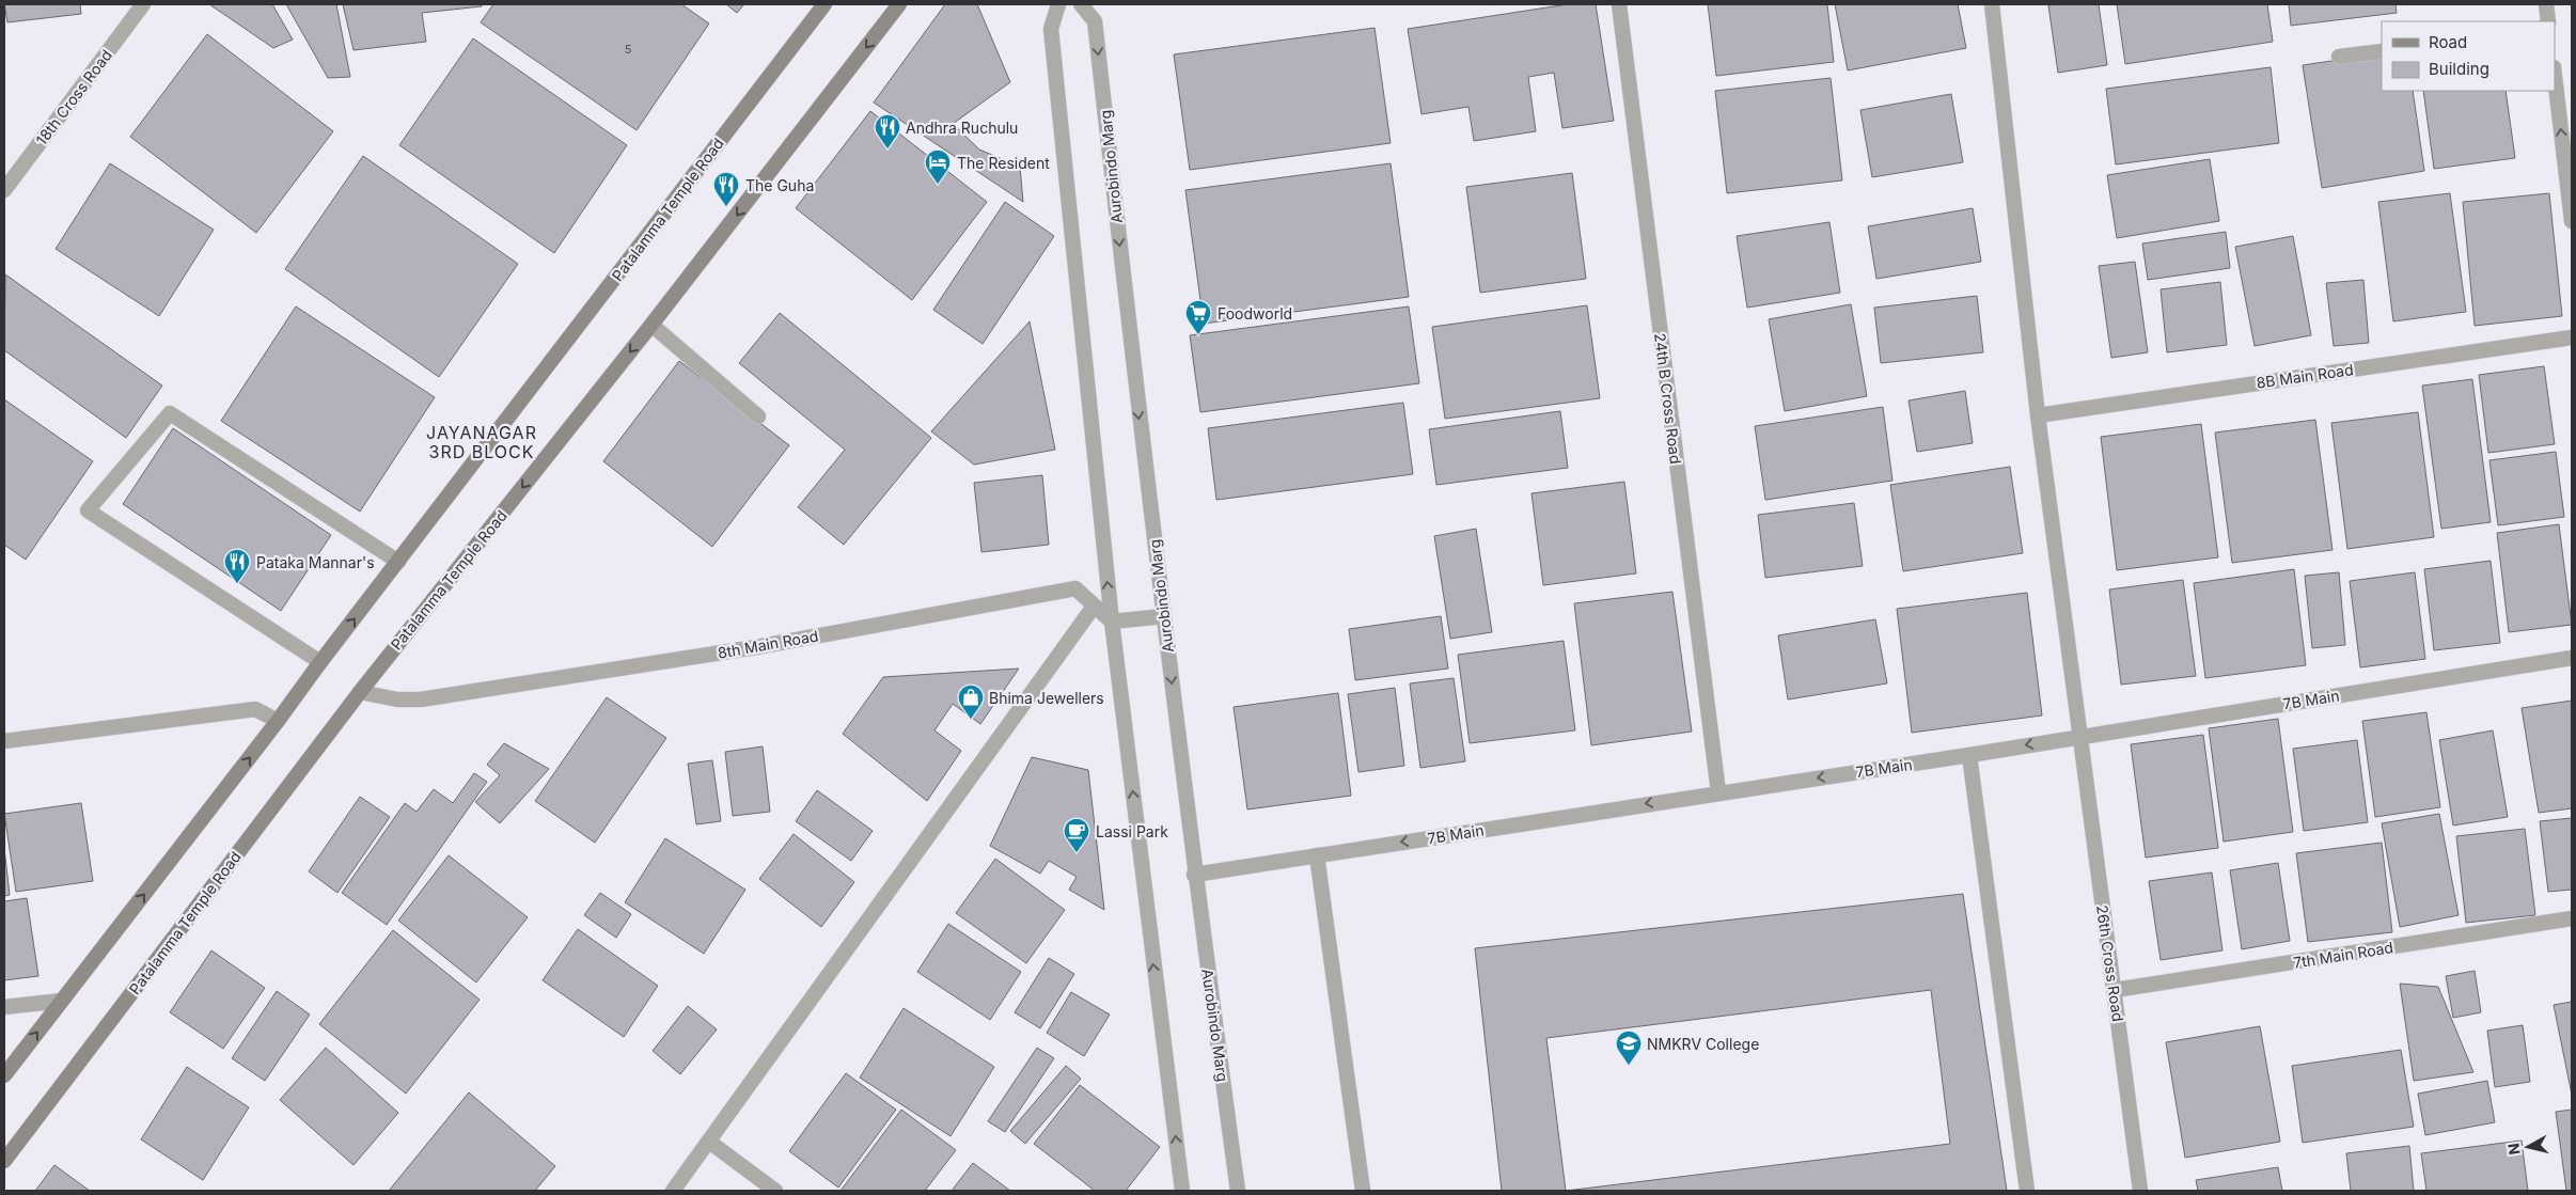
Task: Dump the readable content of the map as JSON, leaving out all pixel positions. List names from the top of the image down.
{
  "streets": {
    "main road": ["Patalamma Temple Road"],
    "street": [
      "18th Cross Road",
      "Aurobindo Marg",
      "8B Main Road",
      "24th B Cross Road",
      "8th Main Road",
      "7B Main",
      "7th Main Road",
      "26th Cross Road"
    ]
  },
  "crossings": [
    ["Aurobindo Marg", "7B Main"],
    ["Patalamma Temple Road", "8th Main Road"],
    ["8B Main Road", "26th Cross Road"],
    ["24th B Cross Road", "7B Main"],
    ["7B Main", "26th Cross Road"],
    ["7th Main Road", "26th Cross Road"]
  ],
  "one_way": ["7B Main"],
  "districts": ["JAYANAGAR 3RD BLOCK"],
  "places": {
    "restaurant": ["Andhra Ruchulu", "The Guha", "Pataka Mannar's"],
    "hotel": ["The Resident"],
    "supermarket": ["Foodworld"],
    "shop": ["Bhima Jewellers"],
    "cafe": ["Lassi Park"],
    "school or university": ["NMKRV College"]
  },
  "house_numbers": ["5"],
  "legend": ["Road", "Building"],
  "north": "left"
}
